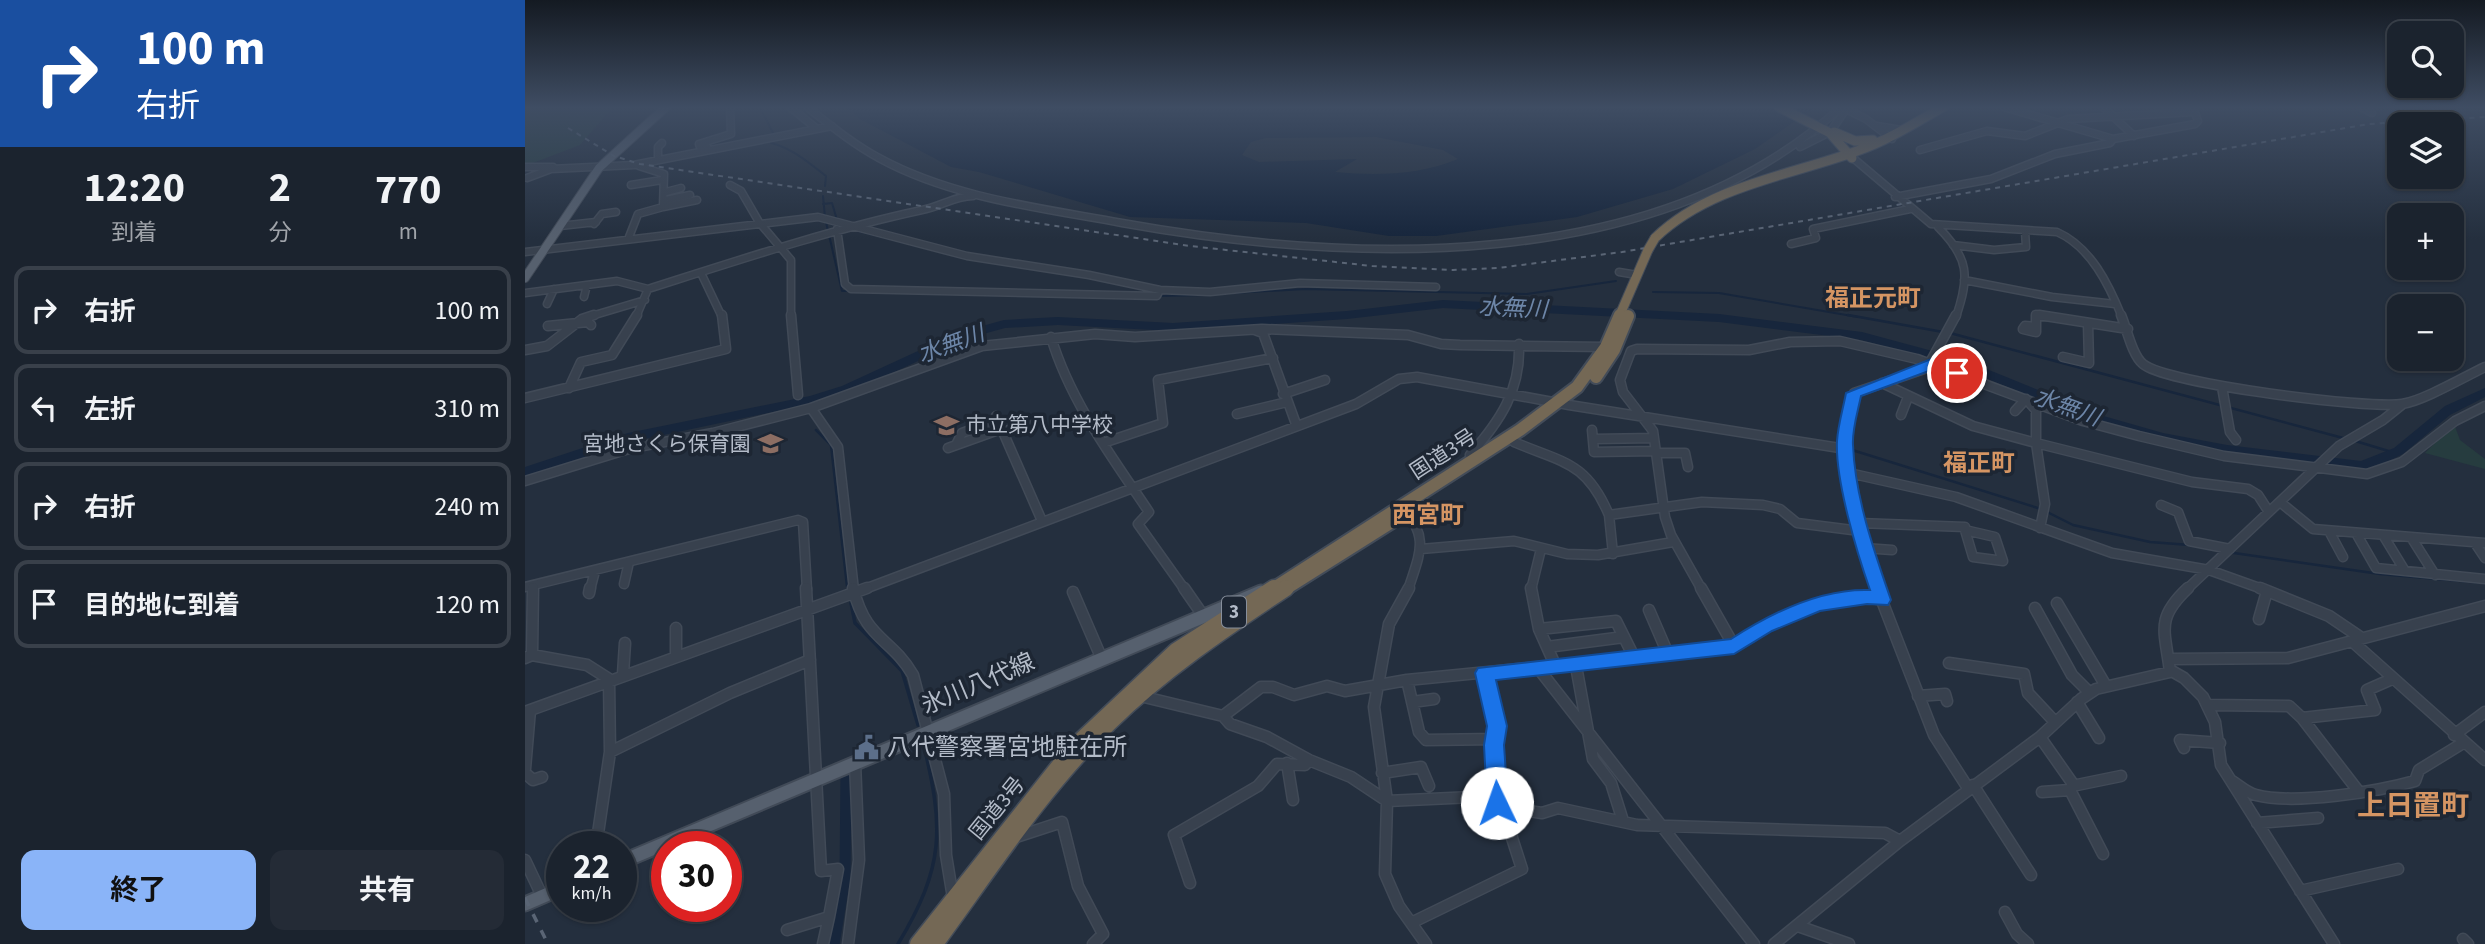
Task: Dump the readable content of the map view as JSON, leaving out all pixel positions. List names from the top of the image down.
{
  "streets": {
    "highway": ["国道3号", "3"],
    "main road": ["氷川八代線"]
  },
  "crossings": [
    ["国道3号", "氷川八代線"]
  ],
  "districts": [
    "福正元町",
    "福正町",
    "西宮町",
    "上日置町"
  ],
  "water": ["水無川"],
  "places": {
    "school or university": ["市立第八中学校", "宮地さくら保育園"],
    "public building": ["八代警察署宮地駐在所"]
  },
  "page": {
    "turn": ["100 m", "右折"],
    "map_buttons": ["+", "−"],
    "eta": [
      "12:20",
      "到着",
      "2",
      "分",
      "770",
      "m"
    ],
    "list": [
      {
        "name": "右折",
        "value": "100 m"
      },
      {
        "name": "左折",
        "value": "310 m"
      },
      {
        "name": "右折",
        "value": "240 m"
      },
      {
        "name": "目的地に到着",
        "value": "120 m"
      }
    ],
    "speed": "22 km/h",
    "limit": "30",
    "buttons": ["終了", "共有"]
  }
}
